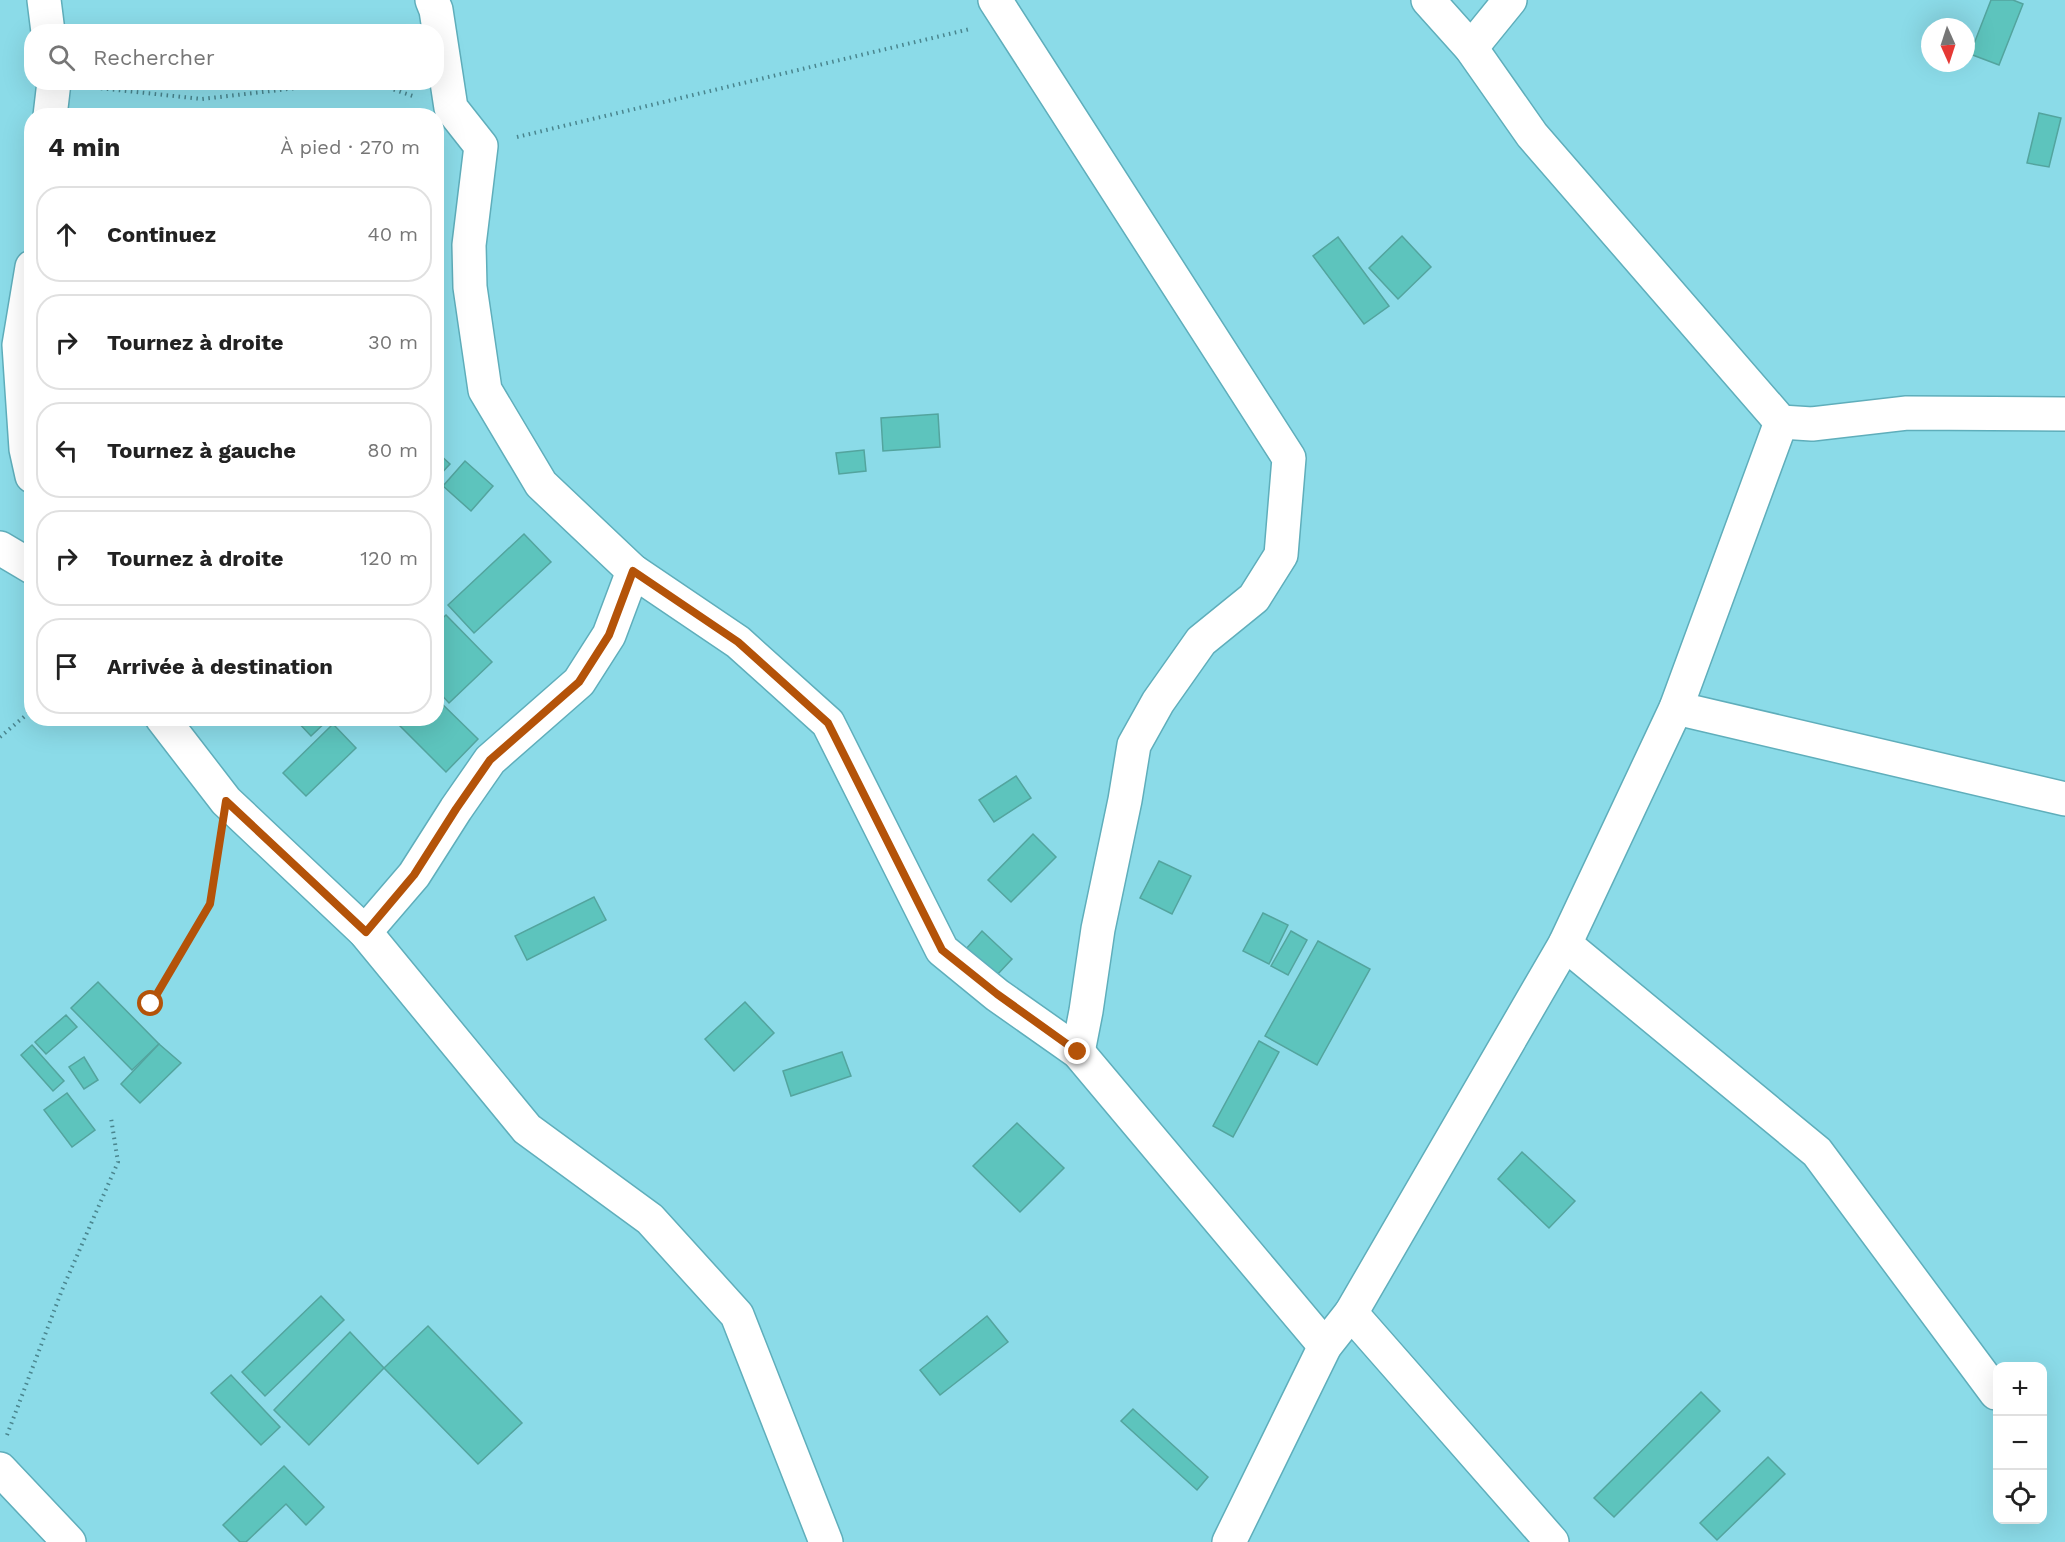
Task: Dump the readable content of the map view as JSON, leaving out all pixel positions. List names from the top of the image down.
{
  "north": "bottom",
  "page": {
    "search": "Rechercher",
    "heading": ["4 min", "À pied · 270 m"],
    "list": [
      ["Continuez", "40 m"],
      ["Tournez à droite", "30 m"],
      ["Tournez à gauche", "80 m"],
      ["Tournez à droite", "120 m"],
      "Arrivée à destination"
    ],
    "map_buttons": ["+", "−"]
  }
}
